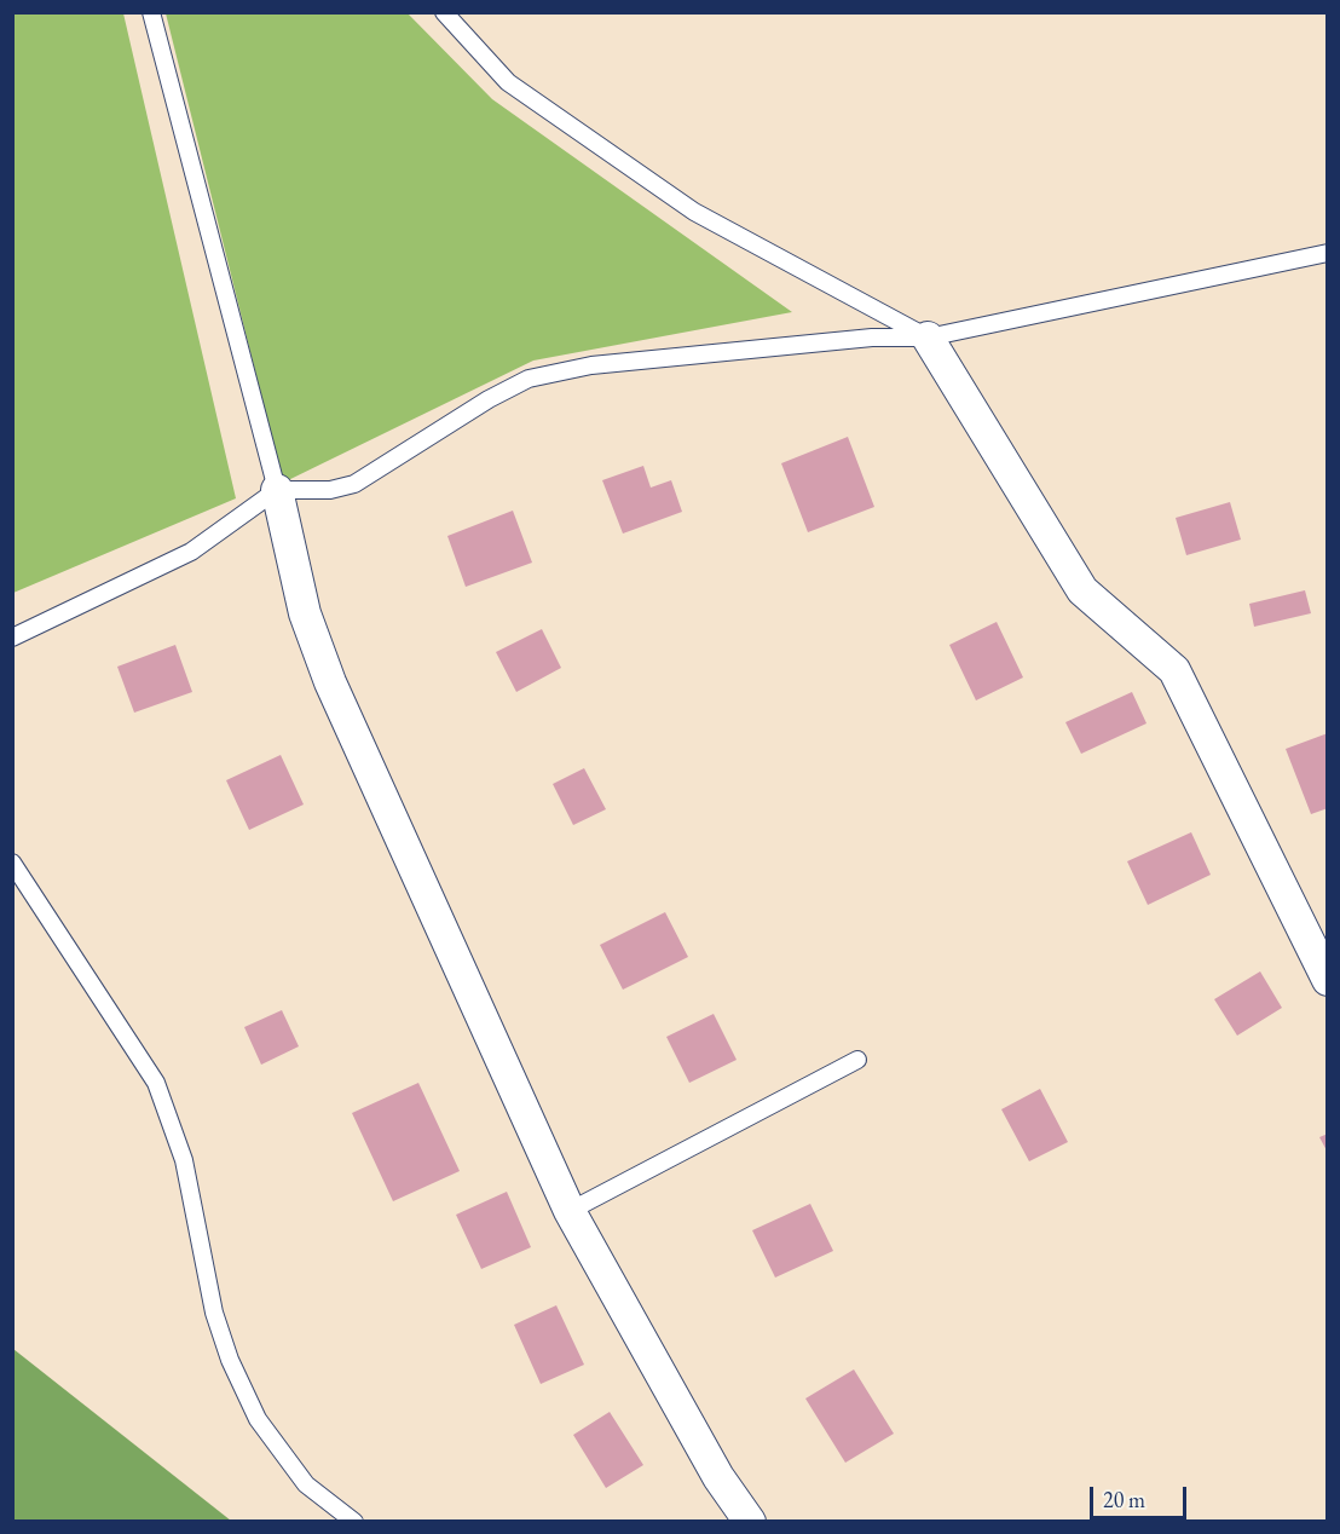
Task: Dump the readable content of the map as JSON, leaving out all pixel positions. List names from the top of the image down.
{
  "scale_bar": "20 m"
}
